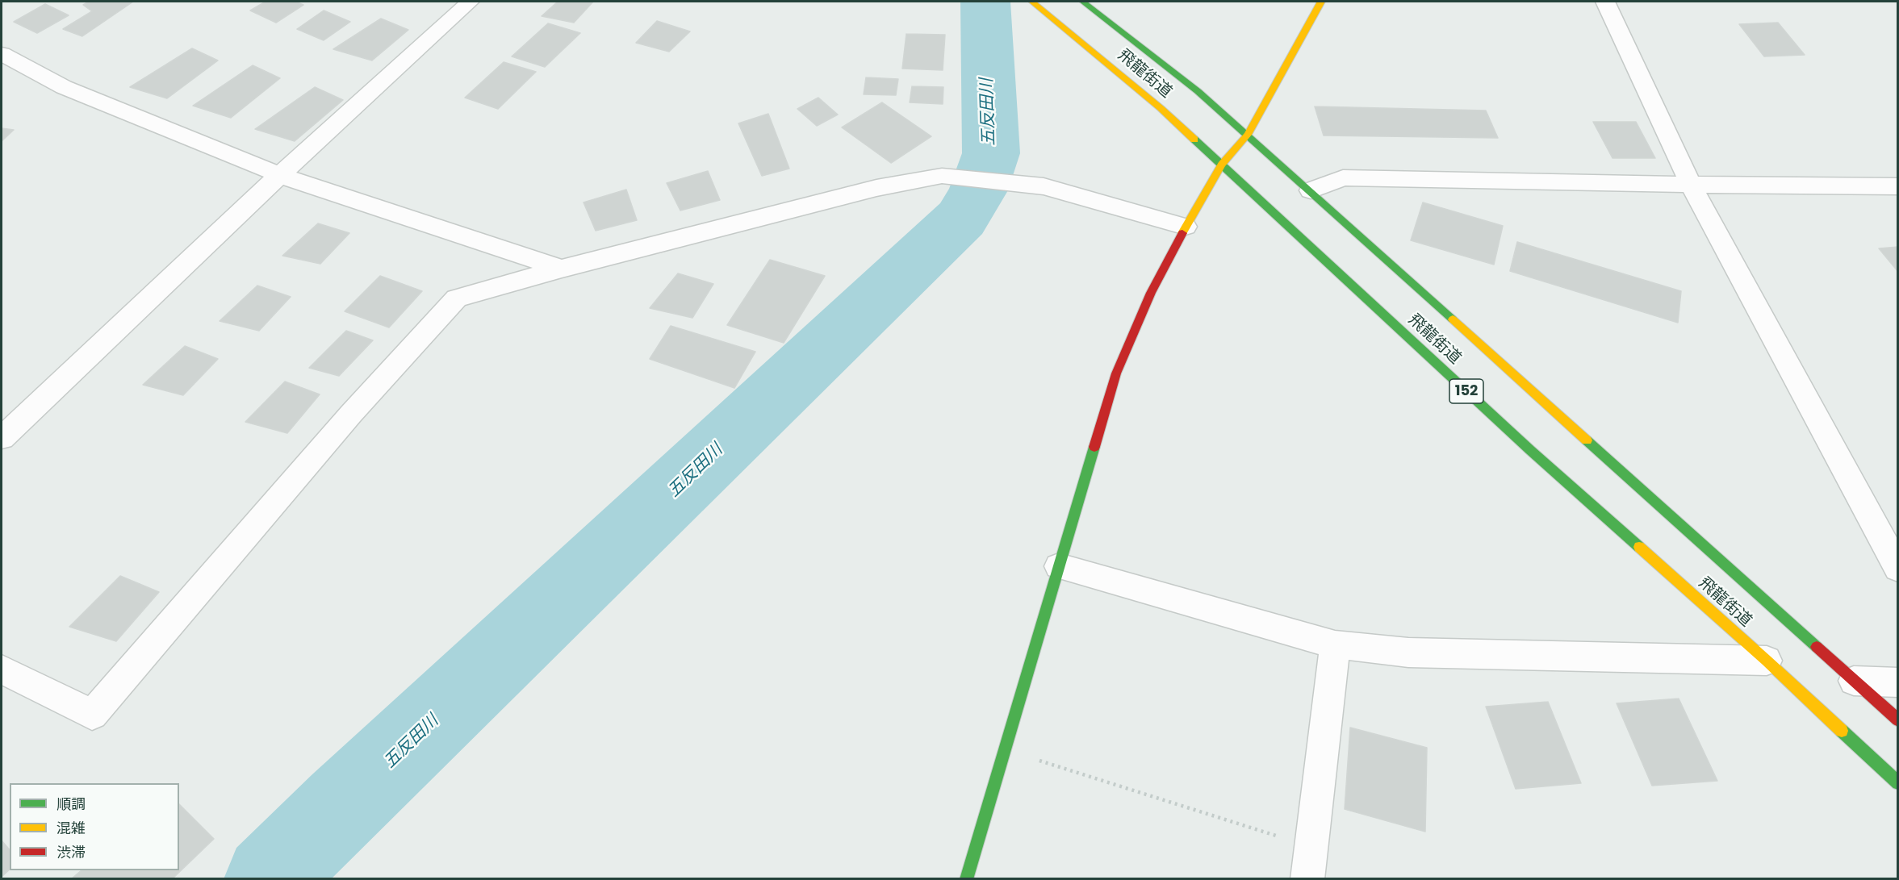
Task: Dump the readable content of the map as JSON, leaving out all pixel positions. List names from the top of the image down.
{
  "streets": {
    "main road": ["飛龍街道", "152"]
  },
  "water": ["五反田川"],
  "legend": ["順調", "混雑", "渋滞"]
}
